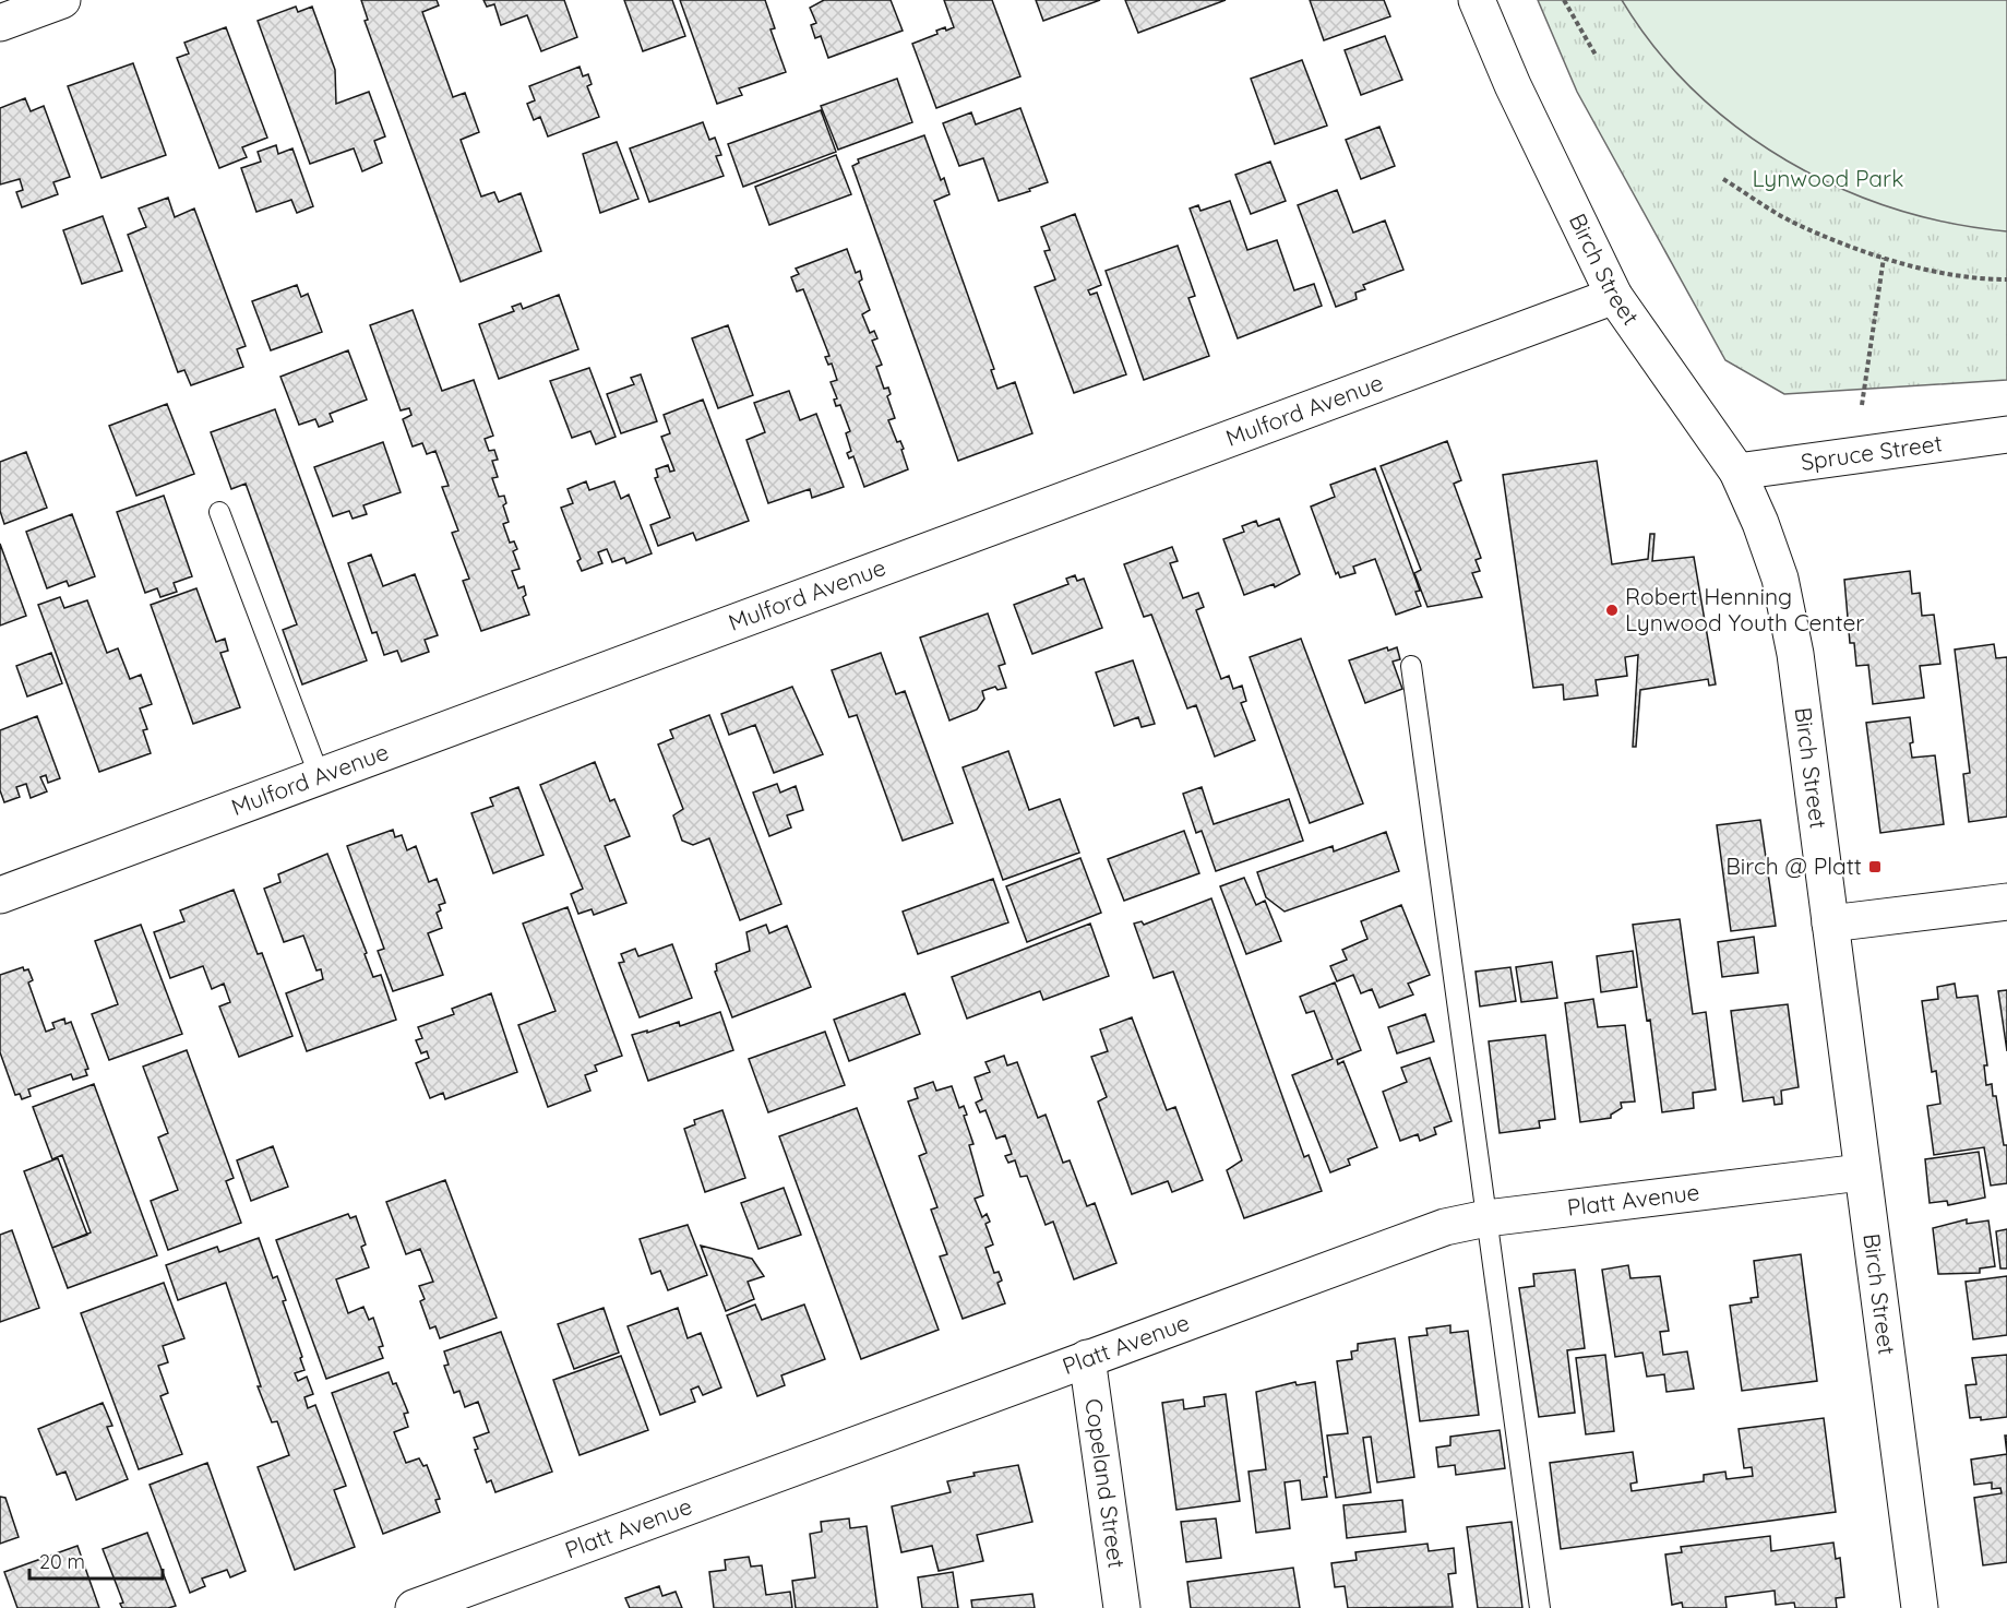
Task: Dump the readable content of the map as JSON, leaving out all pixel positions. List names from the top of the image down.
{
  "streets": {
    "street": [
      "Birch Street",
      "Mulford Avenue",
      "Spruce Street",
      "Platt Avenue",
      "Copeland Street"
    ]
  },
  "crossings": [
    ["Birch Street", "Mulford Avenue"],
    ["Birch Street", "Spruce Street"],
    ["Birch Street", "Platt Avenue"],
    ["Platt Avenue", "Copeland Street"]
  ],
  "parks": ["Lynwood Park"],
  "places": {
    "other": ["Robert Henning Lynwood Youth Center"],
    "transit": ["Birch @ Platt"]
  },
  "scale_bar": "20 m"
}
